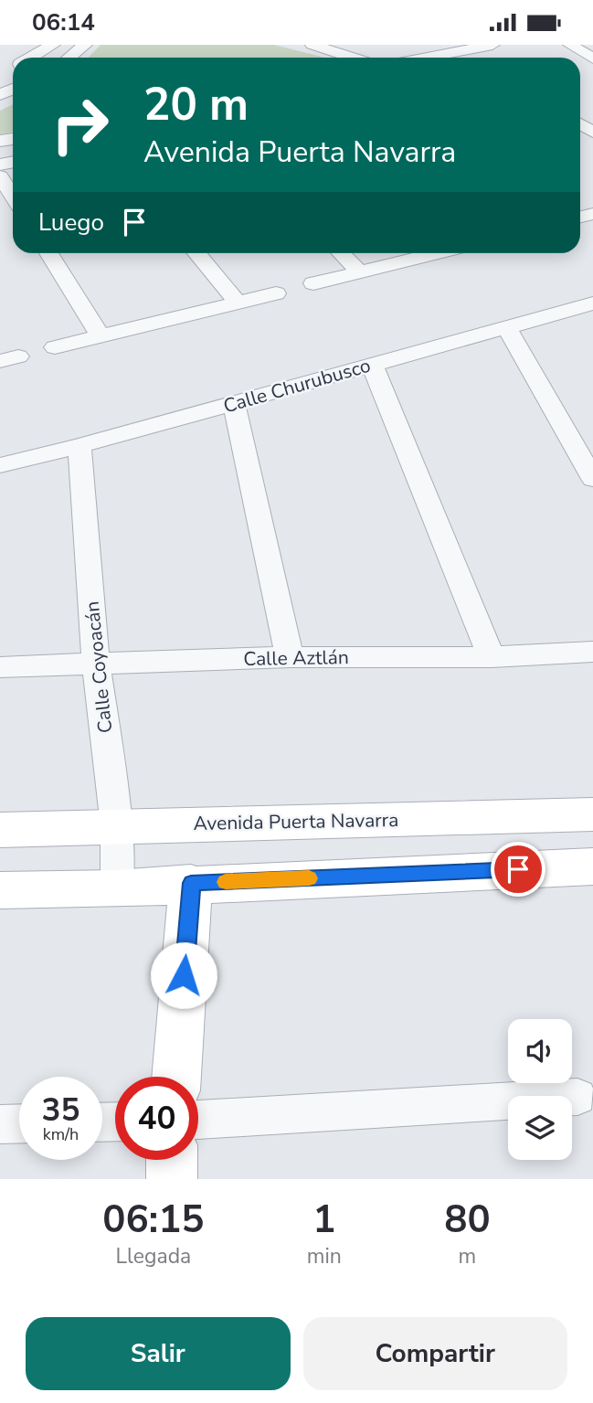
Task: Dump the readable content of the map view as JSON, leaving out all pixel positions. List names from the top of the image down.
{
  "streets": {
    "street": [
      "Calle Churubusco",
      "Calle Aztlán",
      "Calle Coyoacán",
      "Avenida Puerta Navarra"
    ]
  },
  "crossings": [
    ["Calle Churubusco", "Calle Coyoacán"],
    ["Calle Aztlán", "Calle Coyoacán"],
    ["Calle Coyoacán", "Avenida Puerta Navarra"]
  ],
  "page": {
    "status": "06:14",
    "turn": ["20 m", "Avenida Puerta Navarra"],
    "then": "Luego",
    "speed": "35 km/h",
    "limit": "40",
    "eta": [
      "06:15",
      "Llegada",
      "1",
      "min",
      "80",
      "m"
    ],
    "buttons": ["Salir", "Compartir"]
  }
}
